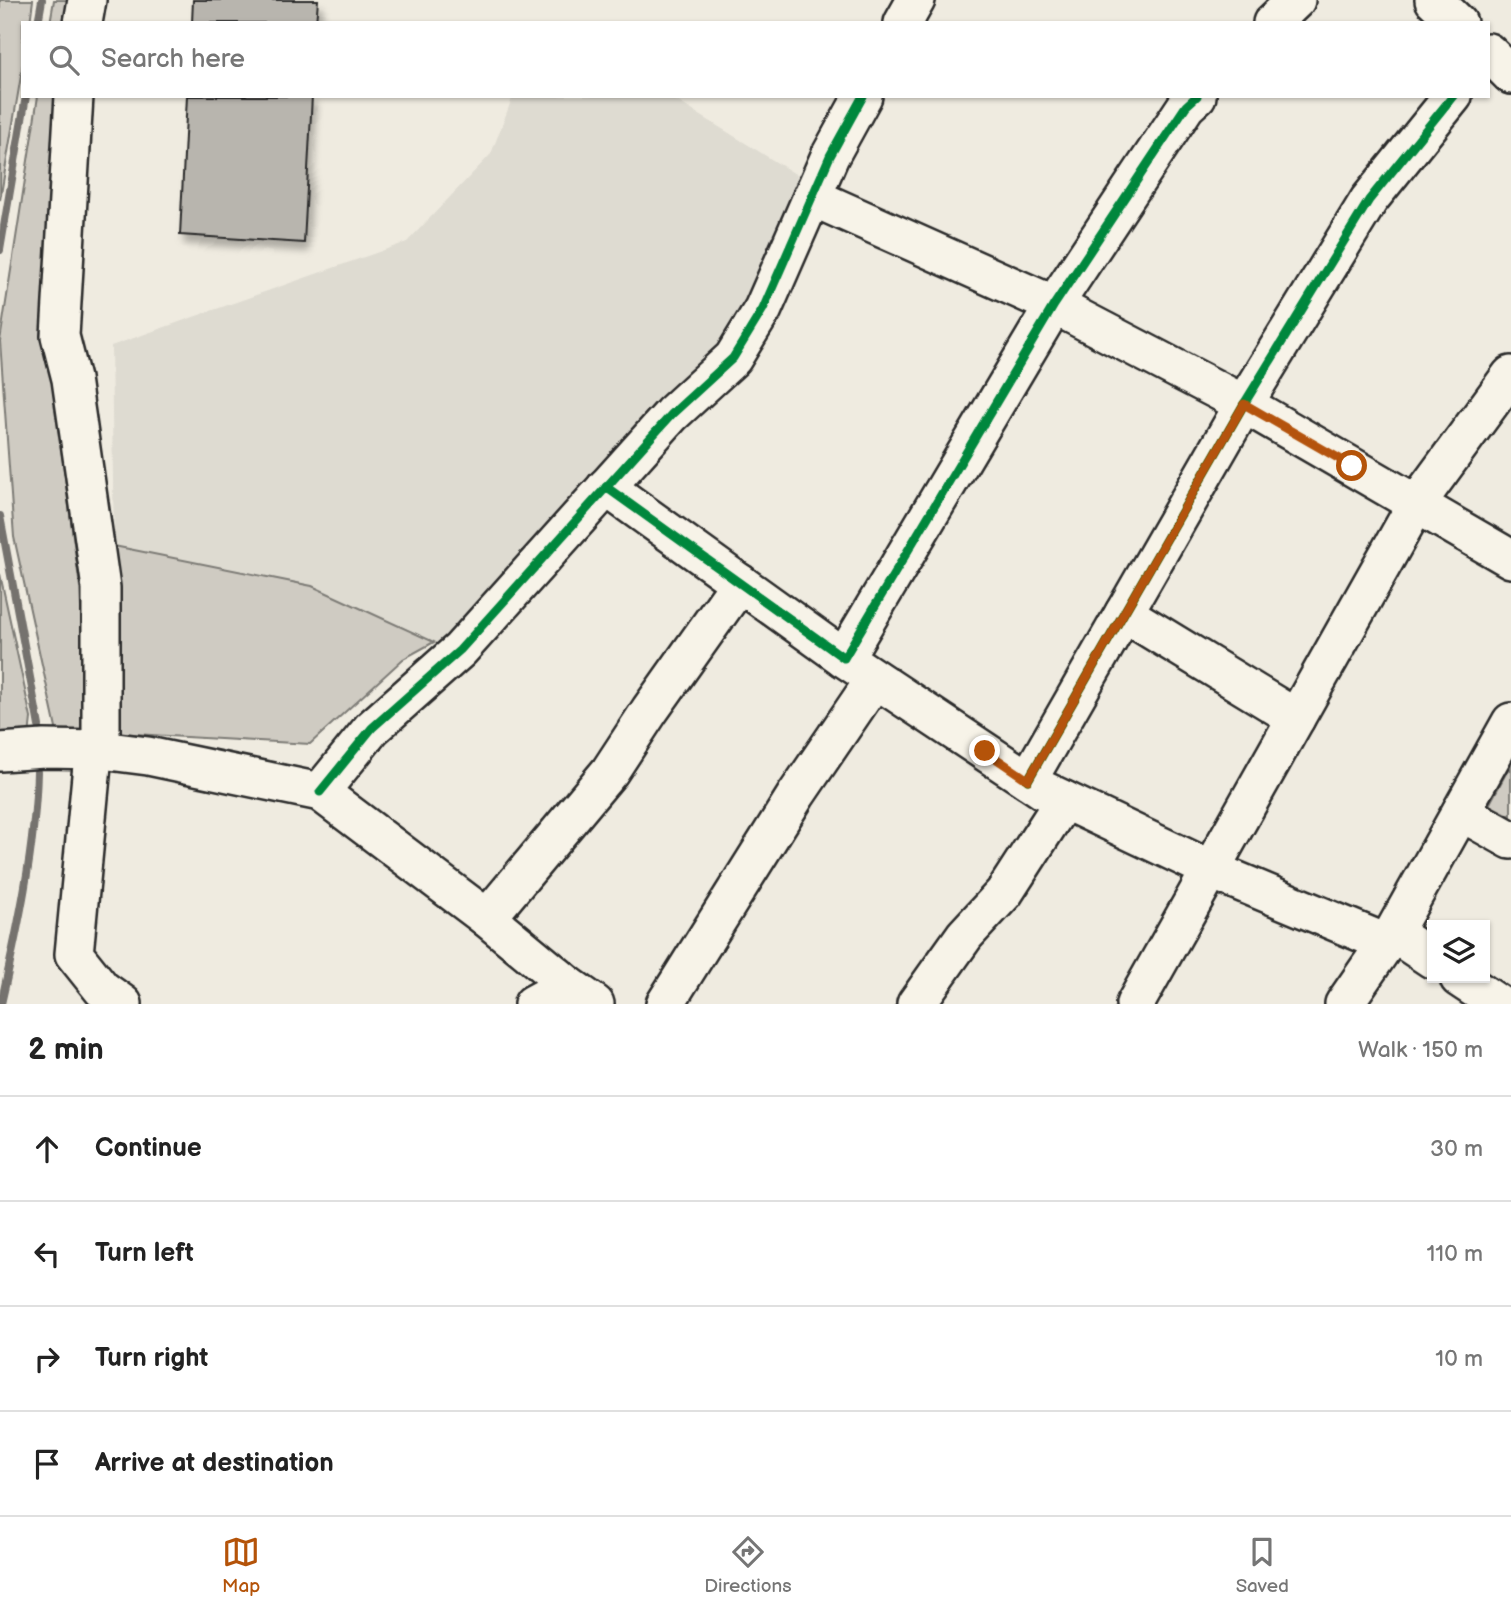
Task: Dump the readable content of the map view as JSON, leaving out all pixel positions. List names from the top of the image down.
{
  "page": {
    "search": "Search here",
    "heading": ["2 min", "Walk · 150 m"],
    "list": [
      ["Continue", "30 m"],
      ["Turn left", "110 m"],
      ["Turn right", "10 m"],
      "Arrive at destination"
    ],
    "nav": ["Map", "Directions", "Saved"]
  }
}
